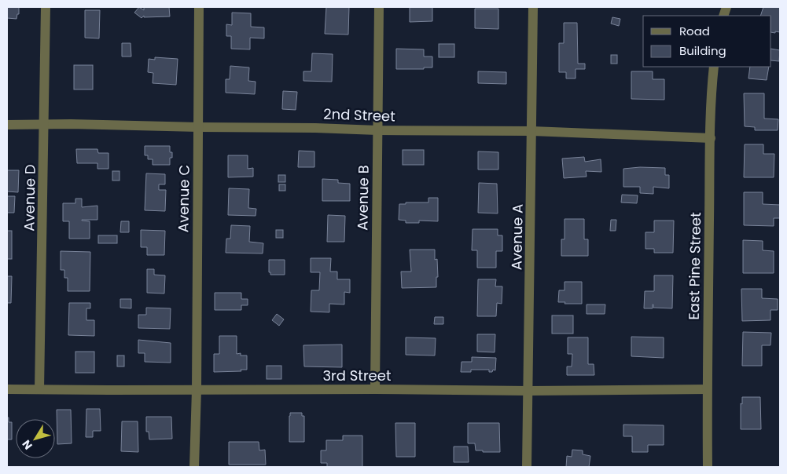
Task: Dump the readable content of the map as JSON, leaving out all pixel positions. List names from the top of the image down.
{
  "streets": {
    "street": [
      "2nd Street",
      "Avenue D",
      "Avenue B",
      "Avenue C",
      "Avenue A",
      "East Pine Street",
      "3rd Street"
    ]
  },
  "crossings": [
    ["2nd Street", "Avenue D"],
    ["2nd Street", "Avenue B"],
    ["2nd Street", "Avenue C"],
    ["2nd Street", "Avenue A"],
    ["2nd Street", "East Pine Street"],
    ["Avenue D", "3rd Street"],
    ["Avenue B", "3rd Street"],
    ["Avenue C", "3rd Street"],
    ["Avenue A", "3rd Street"],
    ["East Pine Street", "3rd Street"]
  ],
  "legend": ["Road", "Building"],
  "north": "bottom left"
}
